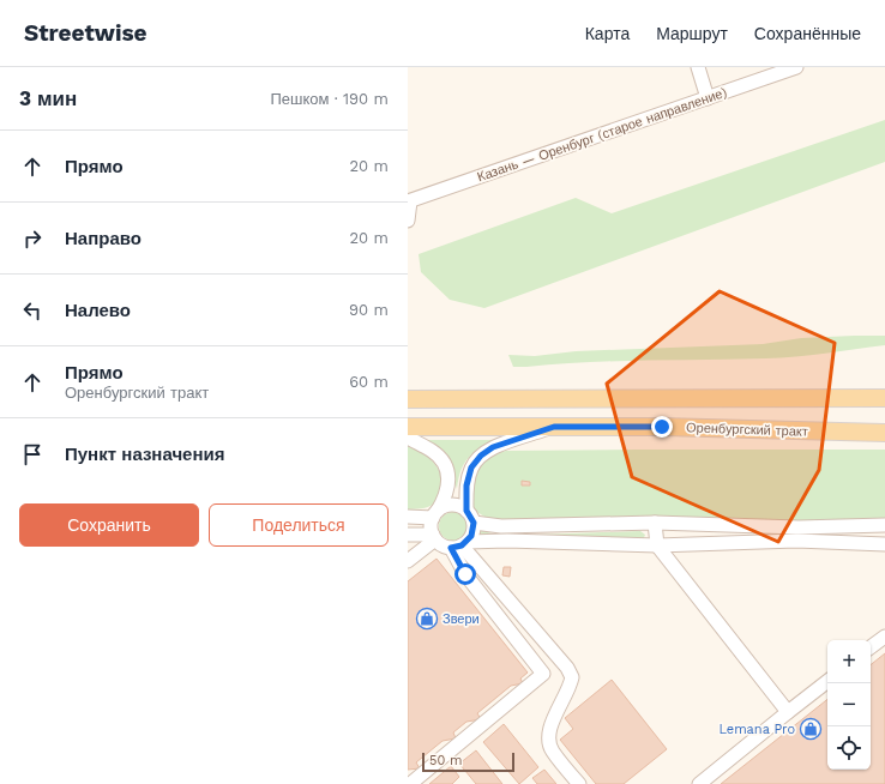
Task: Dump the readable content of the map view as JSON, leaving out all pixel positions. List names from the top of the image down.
{
  "streets": {
    "main road": ["Оренбургский тракт"],
    "street": ["Казань — Оренбург (старое направление)"]
  },
  "places": {
    "shop": ["Звери", "Lemana Pro"]
  },
  "scale_bar": "50 m",
  "page": {
    "header": "Streetwise",
    "nav": ["Карта", "Маршрут", "Сохранённые"],
    "heading": ["3 мин", "Пешком · 190 m"],
    "list": [
      ["Прямо", "20 m"],
      ["Направо", "20 m"],
      ["Налево", "90 m"],
      ["Прямо", "Оренбургский тракт", "60 m"],
      "Пункт назначения"
    ],
    "buttons": ["Сохранить", "Поделиться"],
    "map_buttons": ["+", "−"],
    "scale": "50 m"
  }
}
